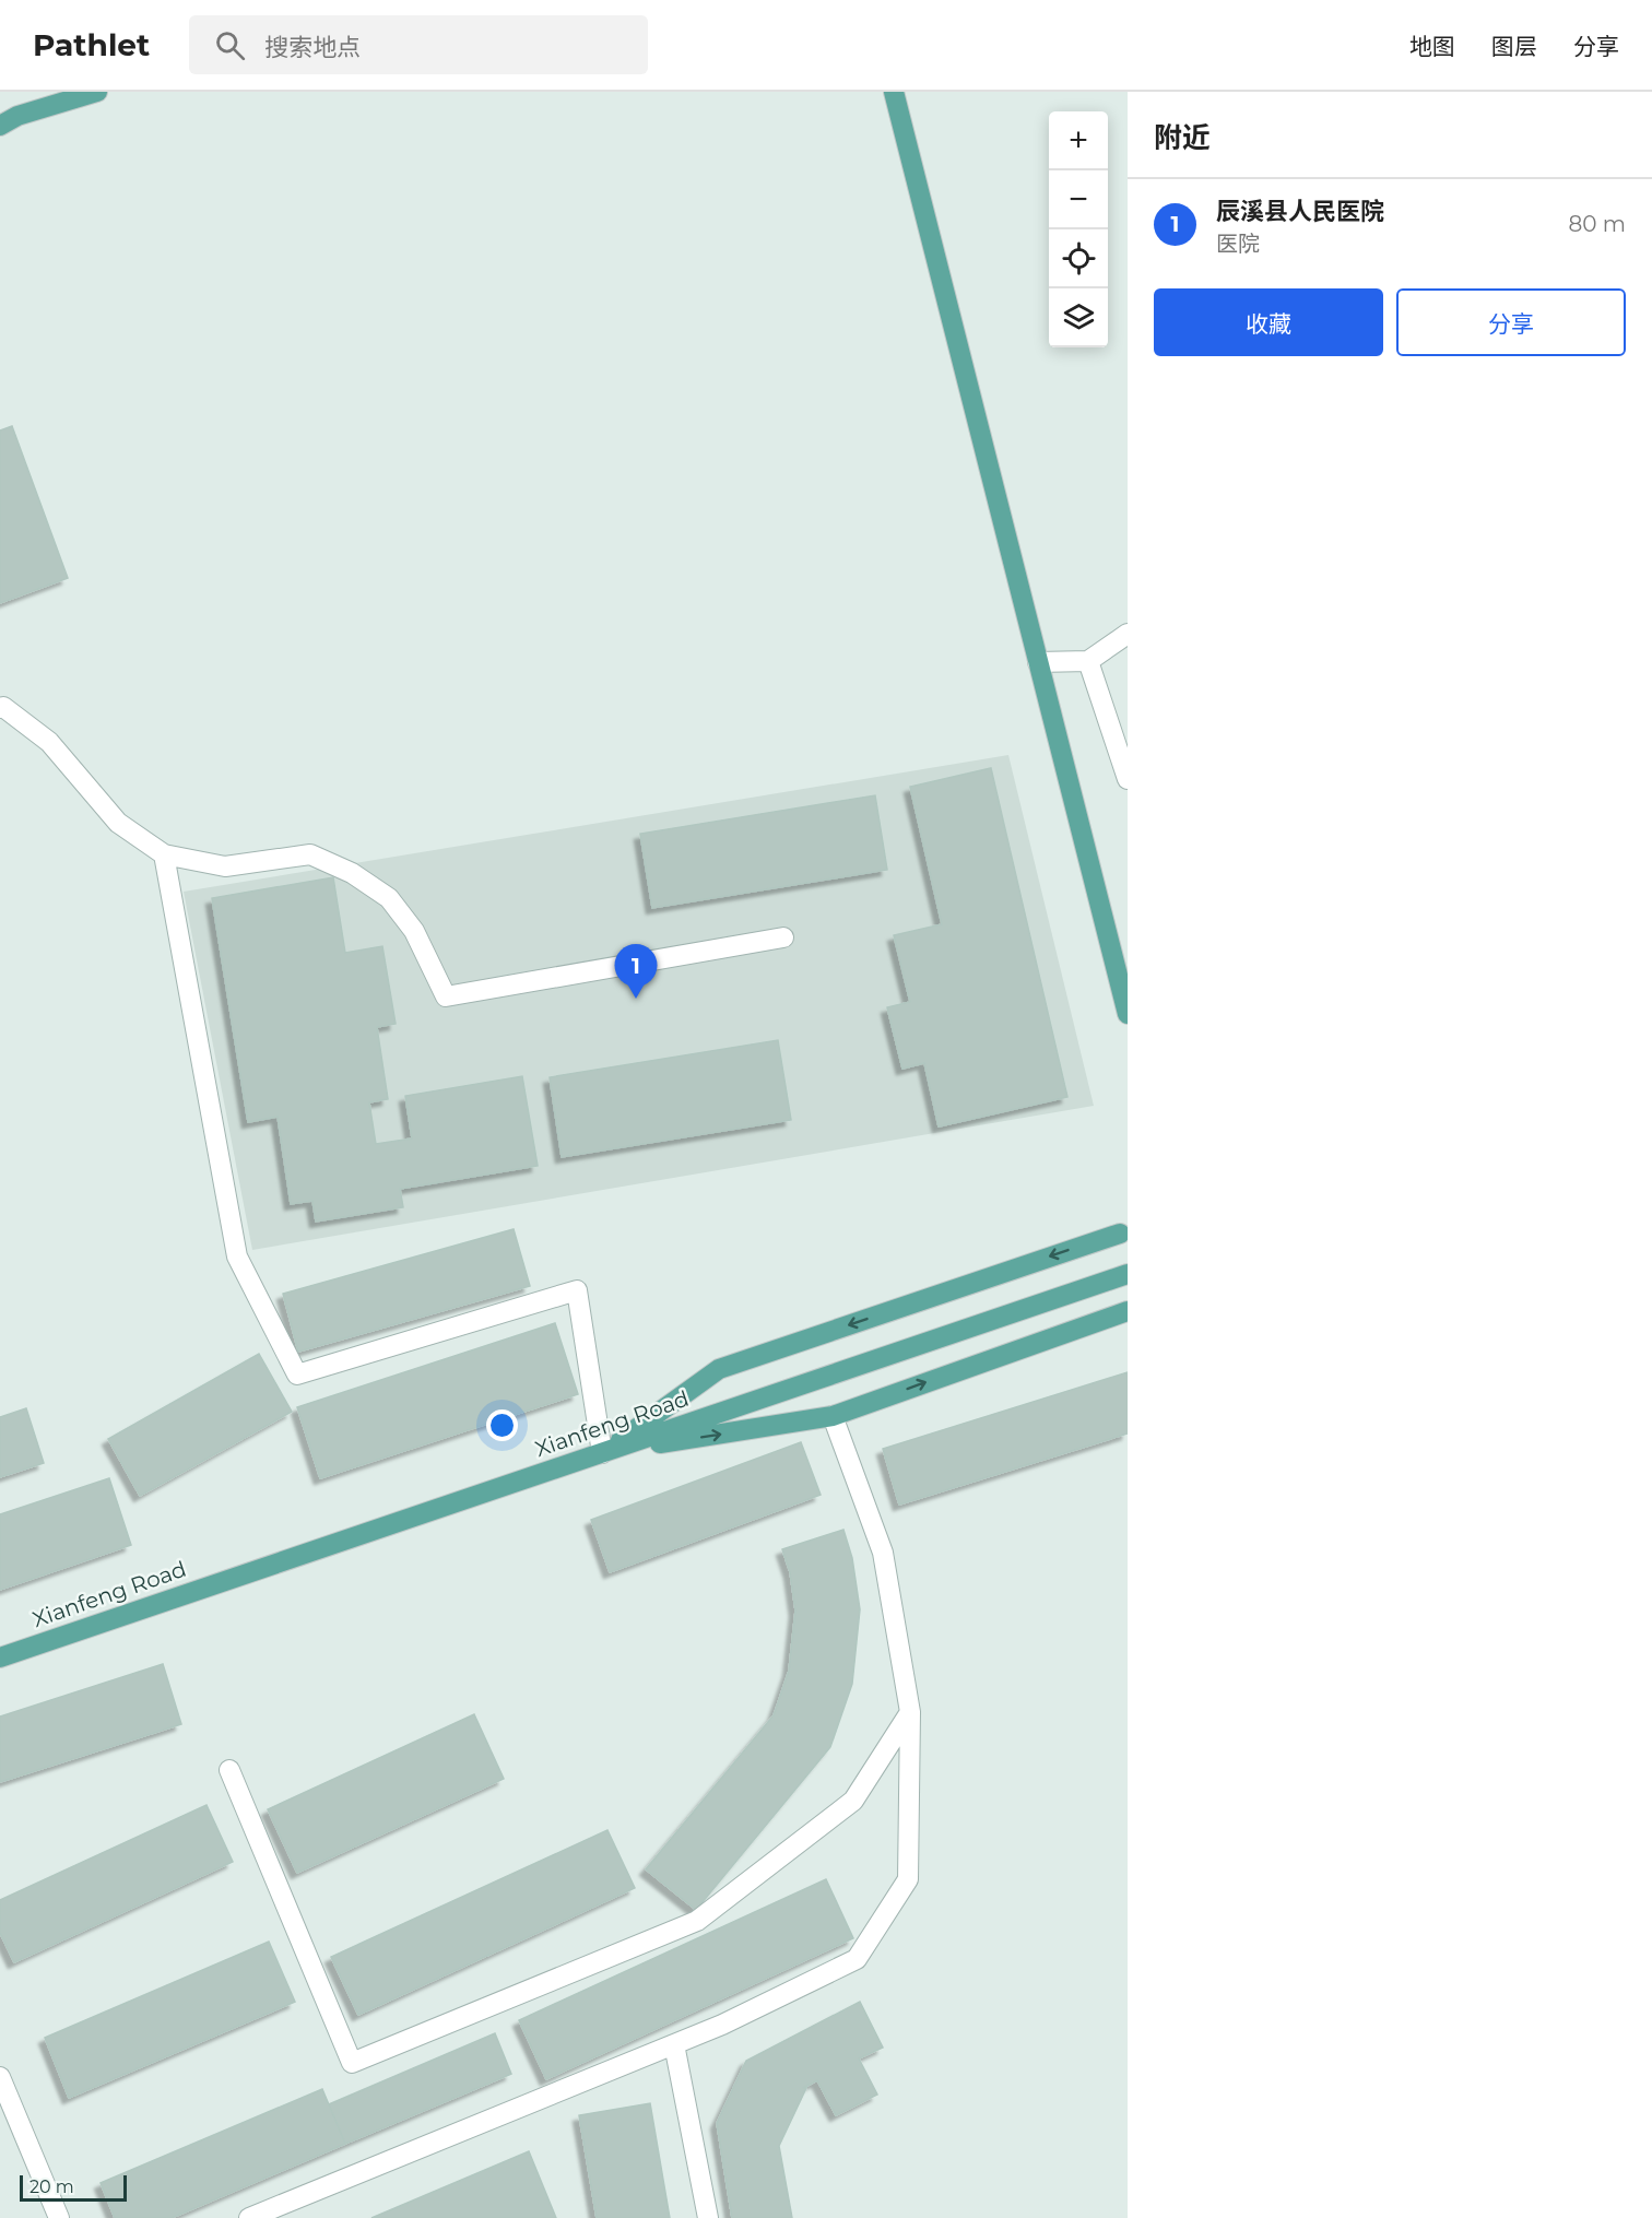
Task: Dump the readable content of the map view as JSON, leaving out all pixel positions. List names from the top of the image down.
{
  "streets": {
    "main road": ["Xianfeng Road"]
  },
  "scale_bar": "20 m",
  "page": {
    "header": "Pathlet",
    "search": "搜索地点",
    "nav": ["地图", "图层", "分享"],
    "heading": "附近",
    "map_buttons": ["+", "−"],
    "list": [
      {
        "mark": "1",
        "name": "辰溪县人民医院",
        "note": "医院",
        "value": "80 m"
      }
    ],
    "buttons": ["收藏", "分享"],
    "pins": "1",
    "scale": "20 m"
  }
}
